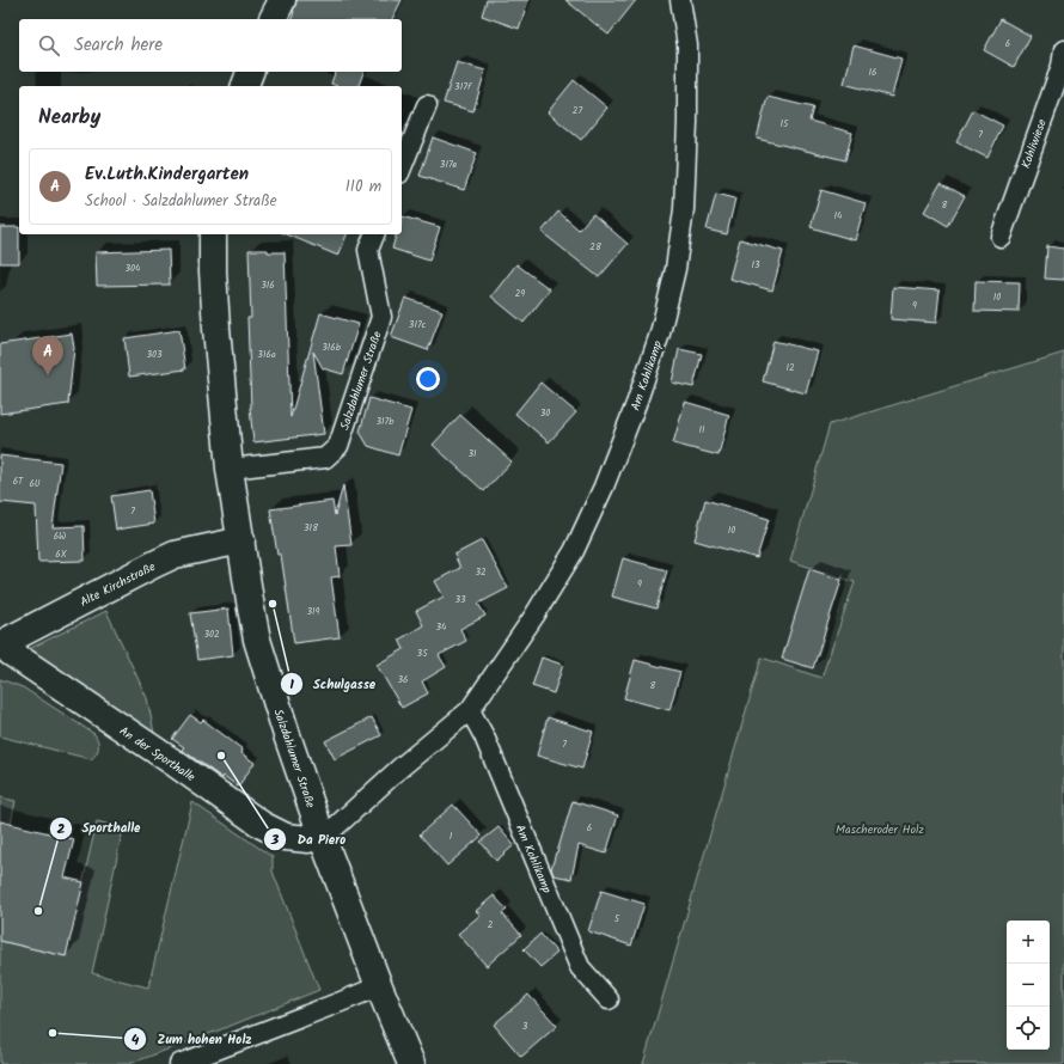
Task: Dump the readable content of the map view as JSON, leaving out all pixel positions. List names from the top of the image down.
{
  "streets": {
    "main road": ["Salzdahlumer Straße", "Alte Kirchstraße", "An der Sporthalle"],
    "street": ["Kohliwiese", "Am Kohlikamp"]
  },
  "crossings": [
    ["Am Kohlikamp", "Salzdahlumer Straße"],
    ["Am Kohlikamp", "An der Sporthalle"],
    ["Salzdahlumer Straße", "Alte Kirchstraße"],
    ["Salzdahlumer Straße", "An der Sporthalle"],
    ["Alte Kirchstraße", "An der Sporthalle"]
  ],
  "parks": ["Mascheroder Holz"],
  "places": [
    "Schulgasse",
    "Da Piero",
    "Sporthalle",
    "Zum hohen Holz"
  ],
  "house_numbers": [
    "6",
    "16",
    "317f",
    "27",
    "15",
    "7",
    "317e",
    "8",
    "14",
    "28",
    "13",
    "304",
    "316",
    "29",
    "10",
    "9",
    "317c",
    "316b",
    "303",
    "316a",
    "12",
    "30",
    "317b",
    "11",
    "31",
    "6T",
    "6U",
    "7",
    "318",
    "10",
    "6W",
    "6X",
    "32",
    "9",
    "33",
    "319",
    "34",
    "302",
    "35",
    "36",
    "8",
    "7",
    "6",
    "1",
    "5",
    "2",
    "3"
  ],
  "page": {
    "search": "Search here",
    "heading": "Nearby",
    "list": [
      {
        "mark": "A",
        "name": "Ev.Luth.Kindergarten",
        "note": "School · Salzdahlumer Straße",
        "value": "110 m"
      }
    ],
    "pins": "A",
    "map_buttons": ["+", "−"]
  }
}
